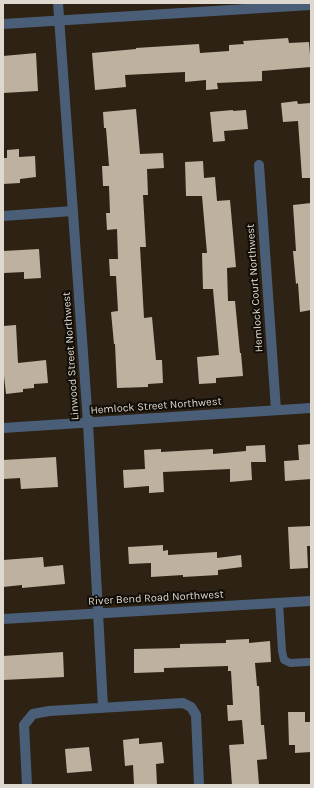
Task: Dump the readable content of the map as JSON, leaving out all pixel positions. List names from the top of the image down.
{
  "streets": {
    "street": [
      "Hemlock Court Northwest",
      "Linwood Street Northwest",
      "Hemlock Street Northwest",
      "River Bend Road Northwest"
    ]
  },
  "crossings": [
    ["Hemlock Court Northwest", "Hemlock Street Northwest"],
    ["Linwood Street Northwest", "Hemlock Street Northwest"],
    ["Linwood Street Northwest", "River Bend Road Northwest"]
  ]
}
